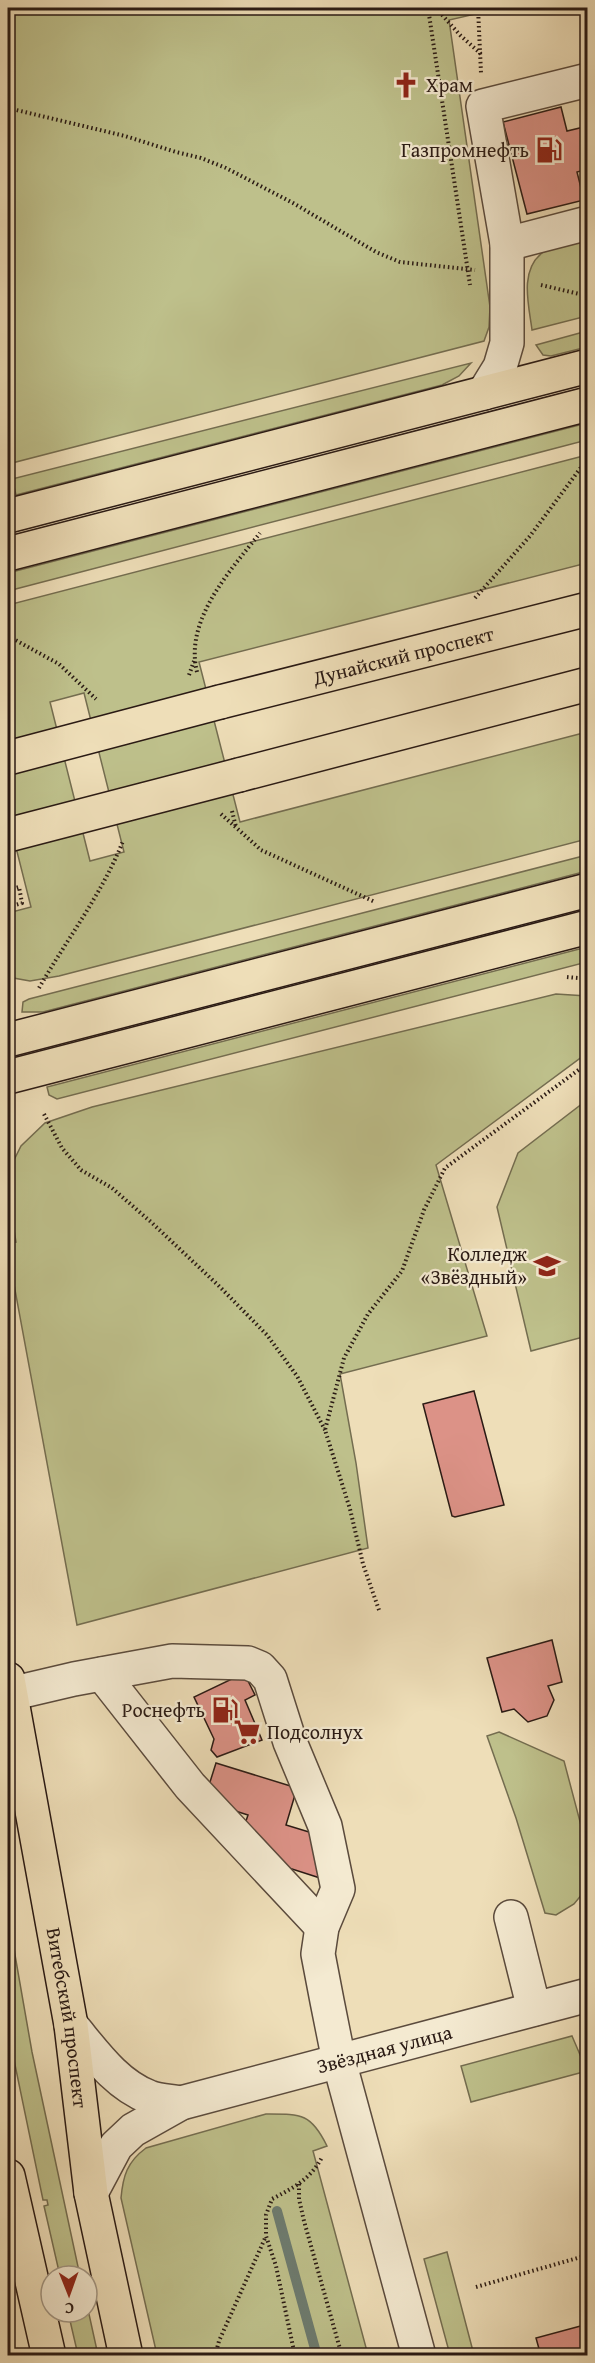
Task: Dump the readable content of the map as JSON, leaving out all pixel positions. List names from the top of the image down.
{
  "streets": {
    "main road": ["Дунайский проспект", "Витебский проспект"],
    "street": ["Звёздная улица"]
  },
  "places": {
    "church": ["Храм"],
    "fuel station": ["Газпромнефть", "Роснефть"],
    "school or university": ["Колледж «Звёздный»"],
    "supermarket": ["Подсолнух"]
  },
  "north": "bottom"
}
